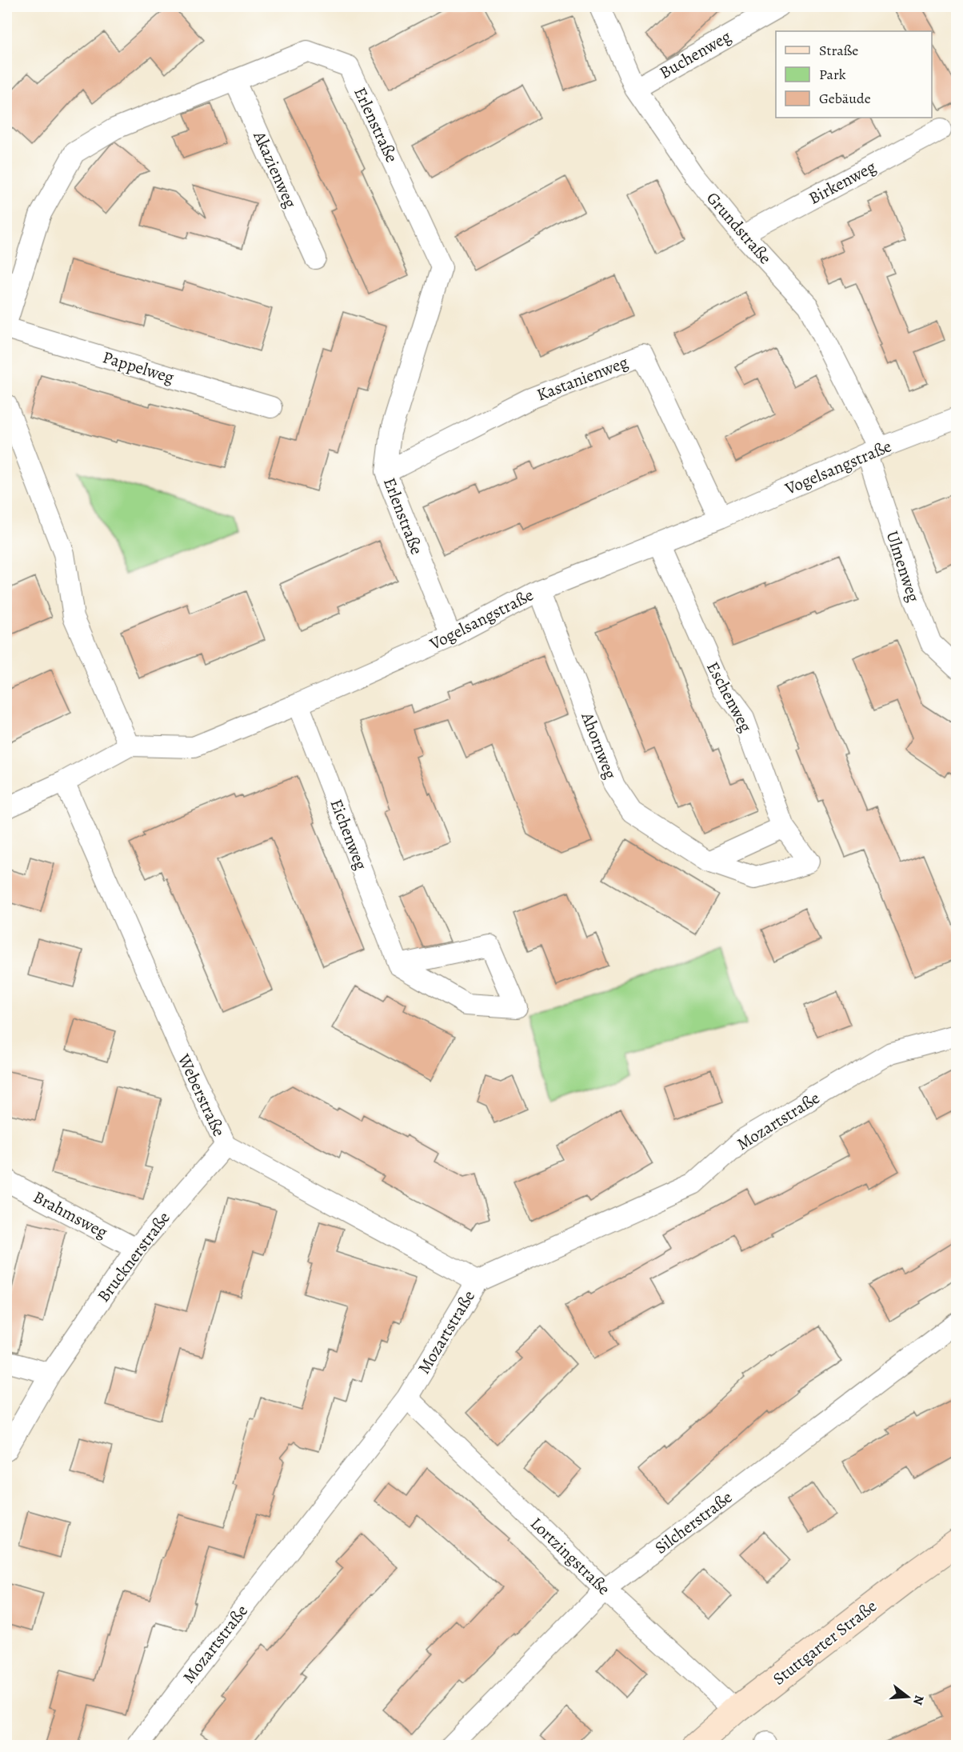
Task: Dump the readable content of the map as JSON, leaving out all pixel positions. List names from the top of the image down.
{
  "streets": {
    "street": [
      "Buchenweg",
      "Erlenstraße",
      "Akazienweg",
      "Birkenweg",
      "Grundstraße",
      "Pappelweg",
      "Kastanienweg",
      "Vogelsangstraße",
      "Ulmenweg",
      "Eschenweg",
      "Ahornweg",
      "Eichenweg",
      "Weberstraße",
      "Mozartstraße",
      "Brahmsweg",
      "Brucknerstraße",
      "Silcherstraße",
      "Lortzingstraße",
      "Stuttgarter Straße"
    ]
  },
  "crossings": [
    ["Buchenweg", "Grundstraße"],
    ["Erlenstraße", "Akazienweg"],
    ["Erlenstraße", "Kastanienweg"],
    ["Erlenstraße", "Vogelsangstraße"],
    ["Birkenweg", "Grundstraße"],
    ["Grundstraße", "Vogelsangstraße"],
    ["Grundstraße", "Ulmenweg"],
    ["Kastanienweg", "Vogelsangstraße"],
    ["Vogelsangstraße", "Ulmenweg"],
    ["Vogelsangstraße", "Eschenweg"],
    ["Vogelsangstraße", "Ahornweg"],
    ["Vogelsangstraße", "Eichenweg"],
    ["Eschenweg", "Ahornweg"],
    ["Weberstraße", "Mozartstraße"],
    ["Weberstraße", "Brucknerstraße"],
    ["Mozartstraße", "Lortzingstraße"],
    ["Brahmsweg", "Brucknerstraße"],
    ["Silcherstraße", "Lortzingstraße"],
    ["Lortzingstraße", "Stuttgarter Straße"]
  ],
  "legend": ["Straße", "Park", "Gebäude"],
  "north": "right"
}
